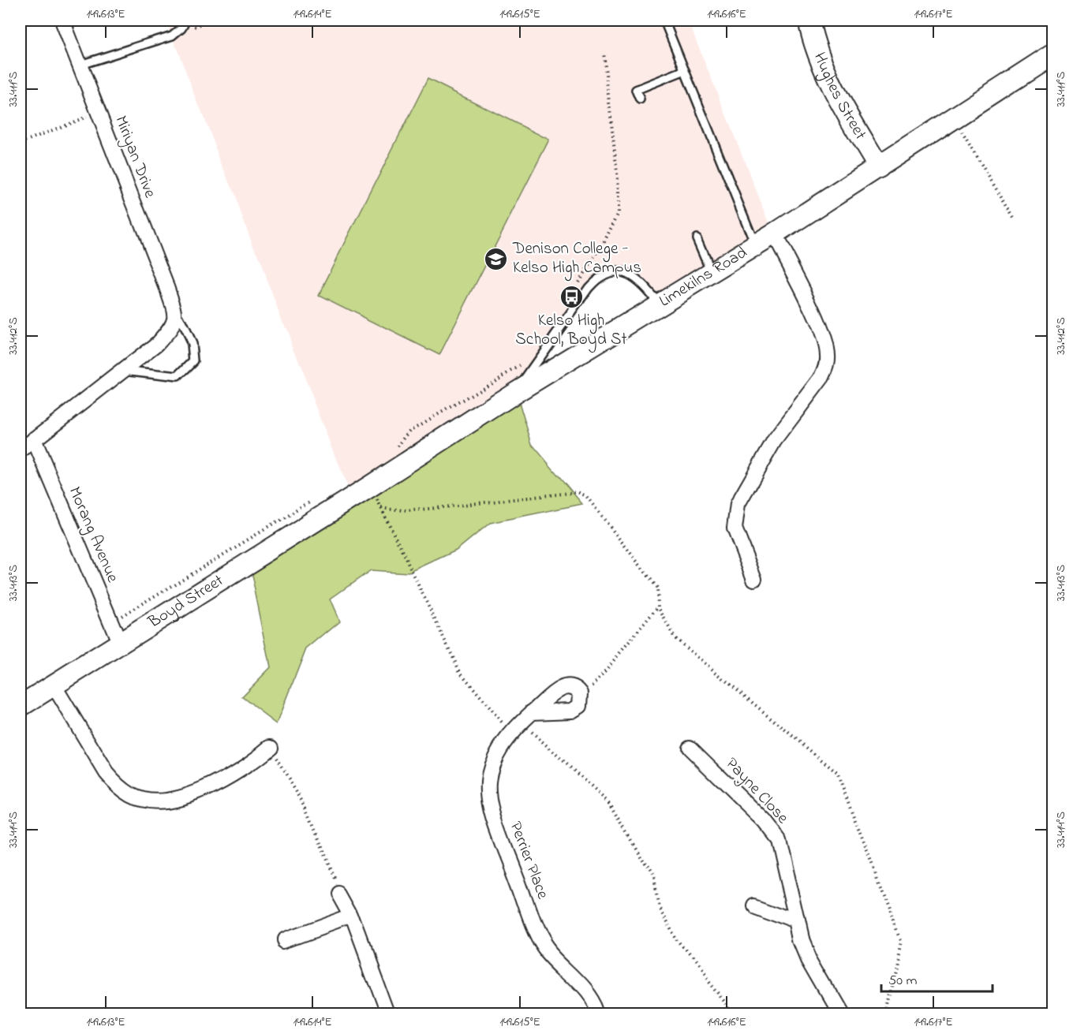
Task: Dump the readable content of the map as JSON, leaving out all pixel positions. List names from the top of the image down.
{
  "streets": {
    "main road": ["Hughes Street", "Limekilns Road", "Boyd Street"],
    "street": [
      "Miriyan Drive",
      "Morang Avenue",
      "Payne Close",
      "Perrier Place"
    ]
  },
  "crossings": [
    ["Hughes Street", "Limekilns Road"],
    ["Limekilns Road", "Boyd Street"],
    ["Morang Avenue", "Boyd Street"]
  ],
  "places": {
    "school or university": ["Denison College - Kelso High Campus"],
    "bus stop": ["Kelso High School, Boyd St"]
  },
  "scale_bar": "50 m",
  "coordinates": [
    "149.613°E",
    "149.614°E",
    "149.615°E",
    "149.616°E",
    "149.617°E",
    "33.411°S",
    "33.412°S",
    "33.413°S",
    "33.414°S"
  ]
}
